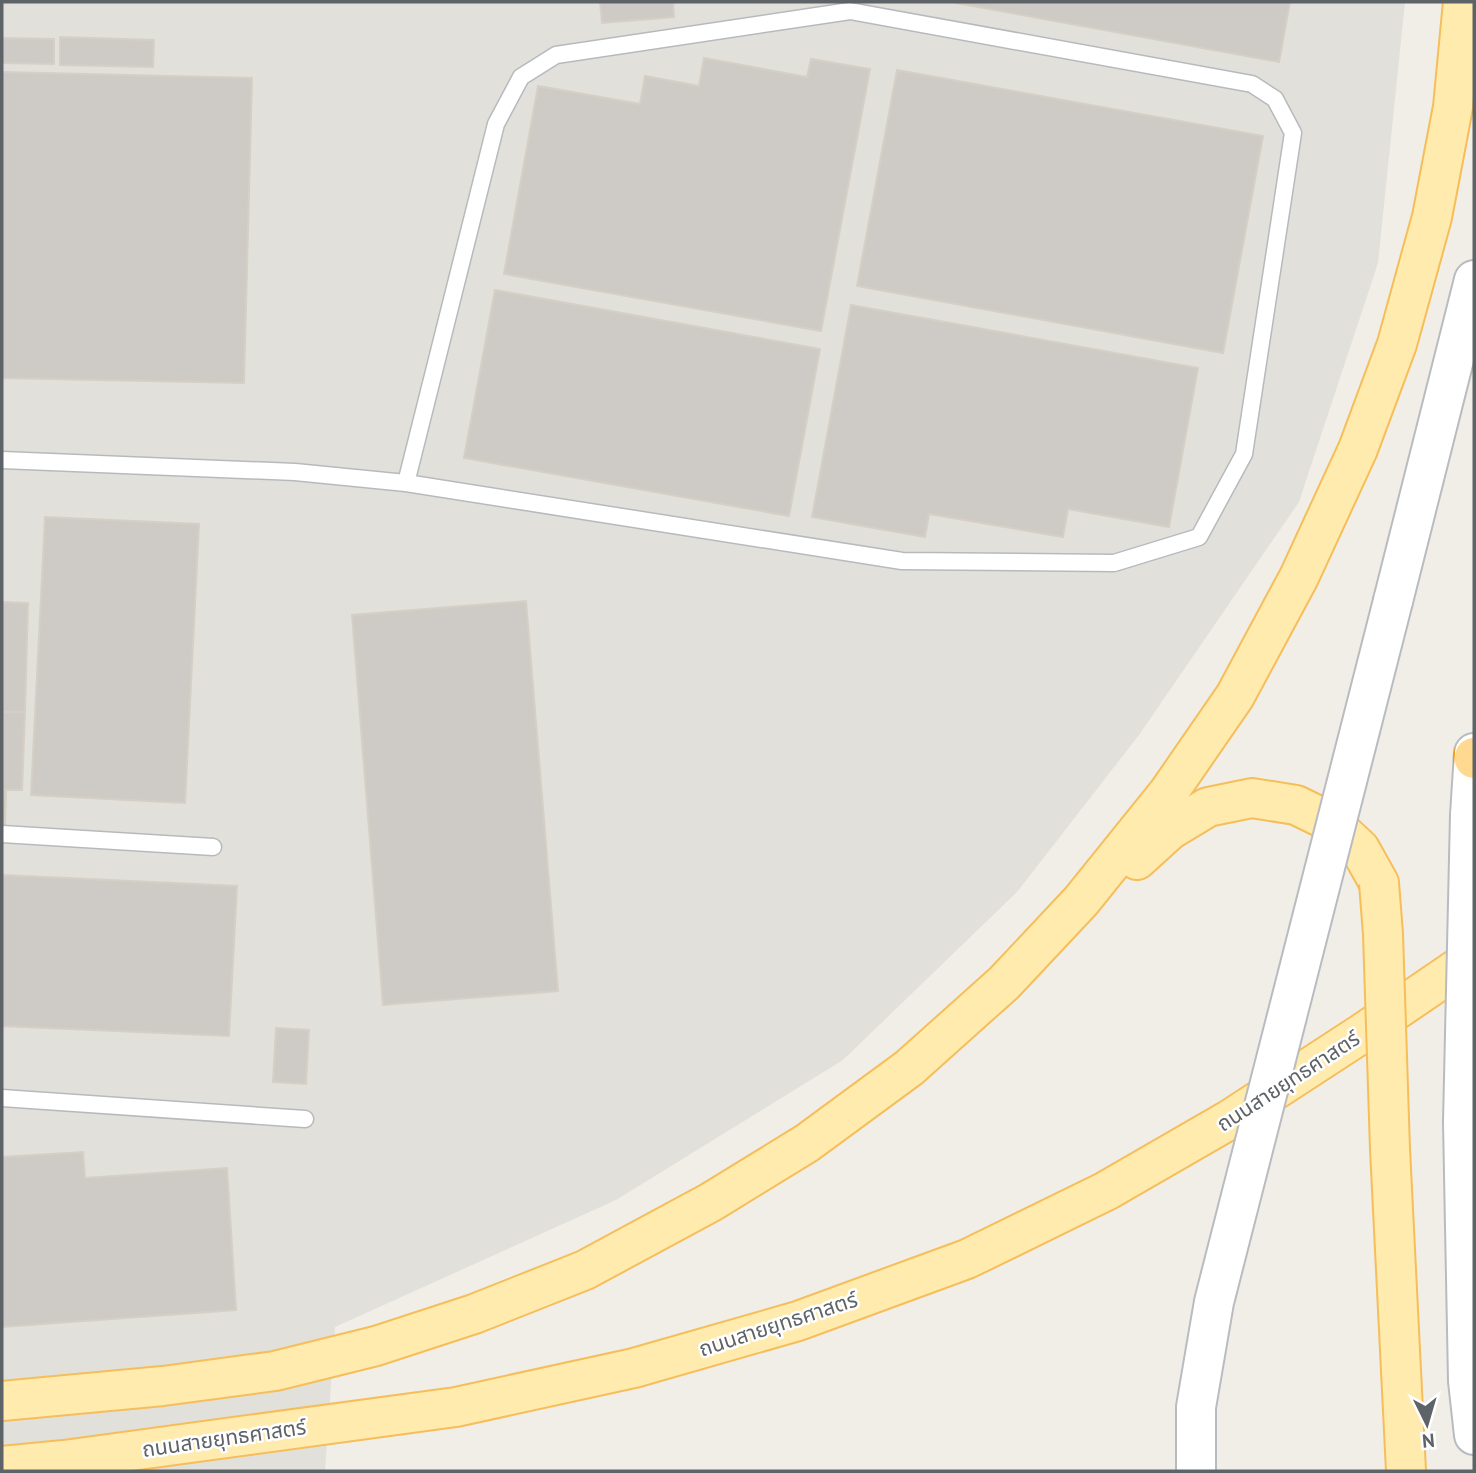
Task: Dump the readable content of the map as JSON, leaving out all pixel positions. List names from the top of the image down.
{
  "streets": {
    "main road": ["ถนนสายยุทธศาสตร์"]
  },
  "north": "bottom"
}
